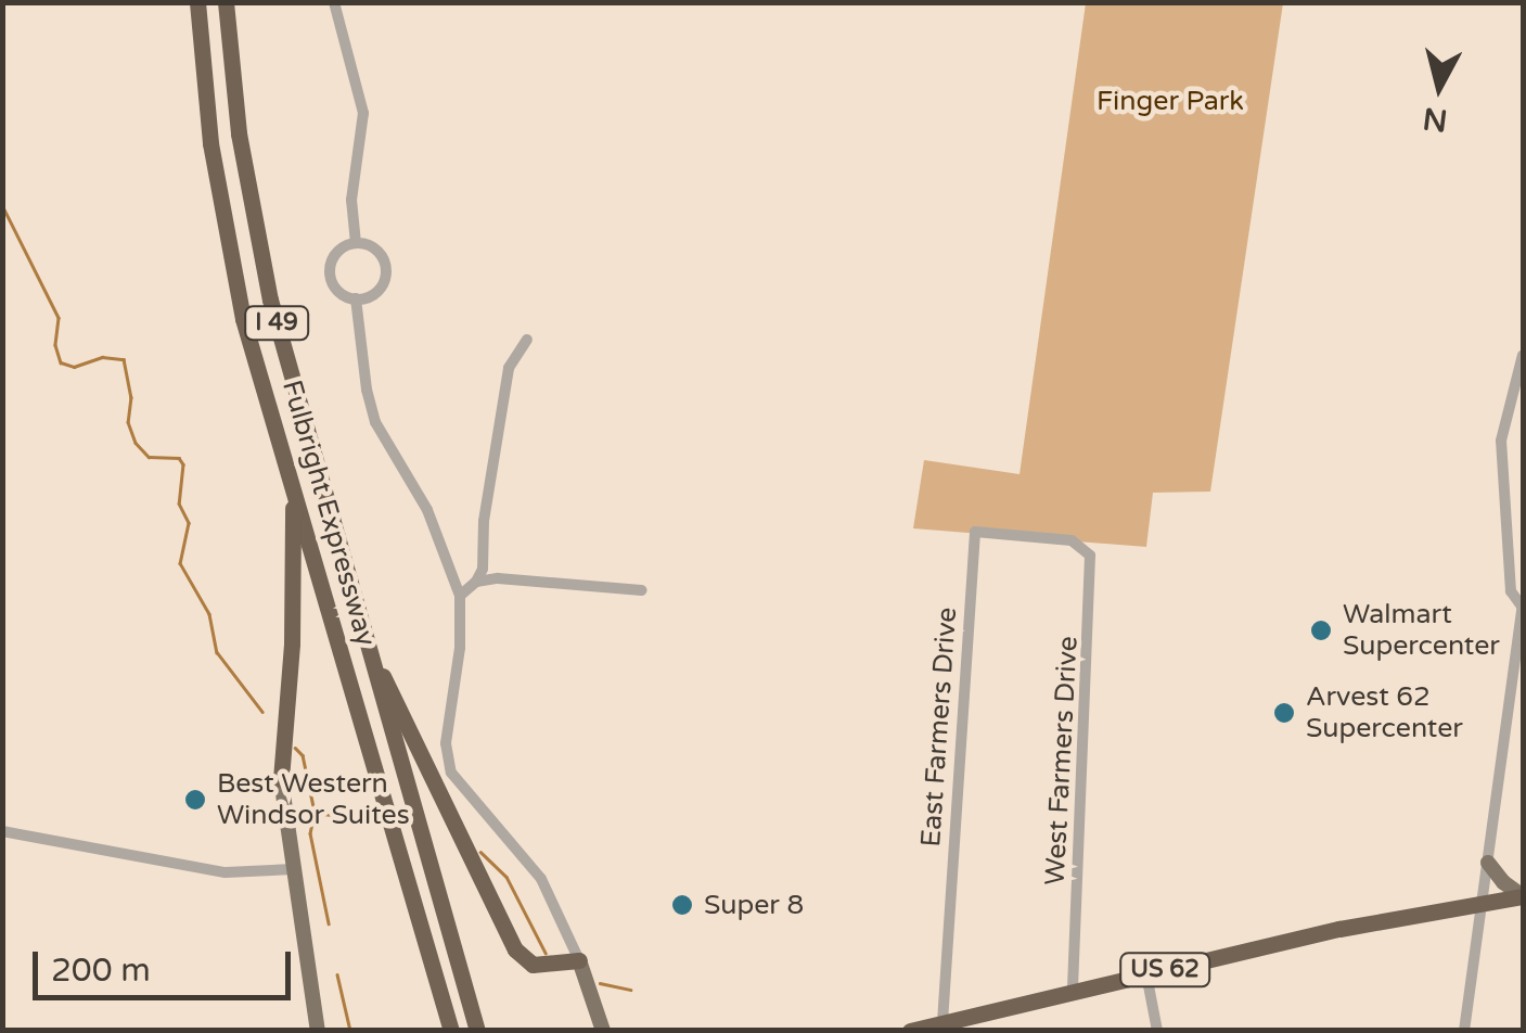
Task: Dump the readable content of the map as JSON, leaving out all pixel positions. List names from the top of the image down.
{
  "streets": {
    "highway": ["I 49", "Fulbright Expressway", "US 62"],
    "street": ["East Farmers Drive", "West Farmers Drive"]
  },
  "crossings": [
    ["East Farmers Drive", "West Farmers Drive"],
    ["East Farmers Drive", "US 62"],
    ["West Farmers Drive", "US 62"]
  ],
  "parks": ["Finger Park"],
  "places": [
    "Walmart Supercenter",
    "Arvest 62 Supercenter",
    "Best Western Windsor Suites",
    "Super 8"
  ],
  "scale_bar": "200 m",
  "north": "bottom"
}
